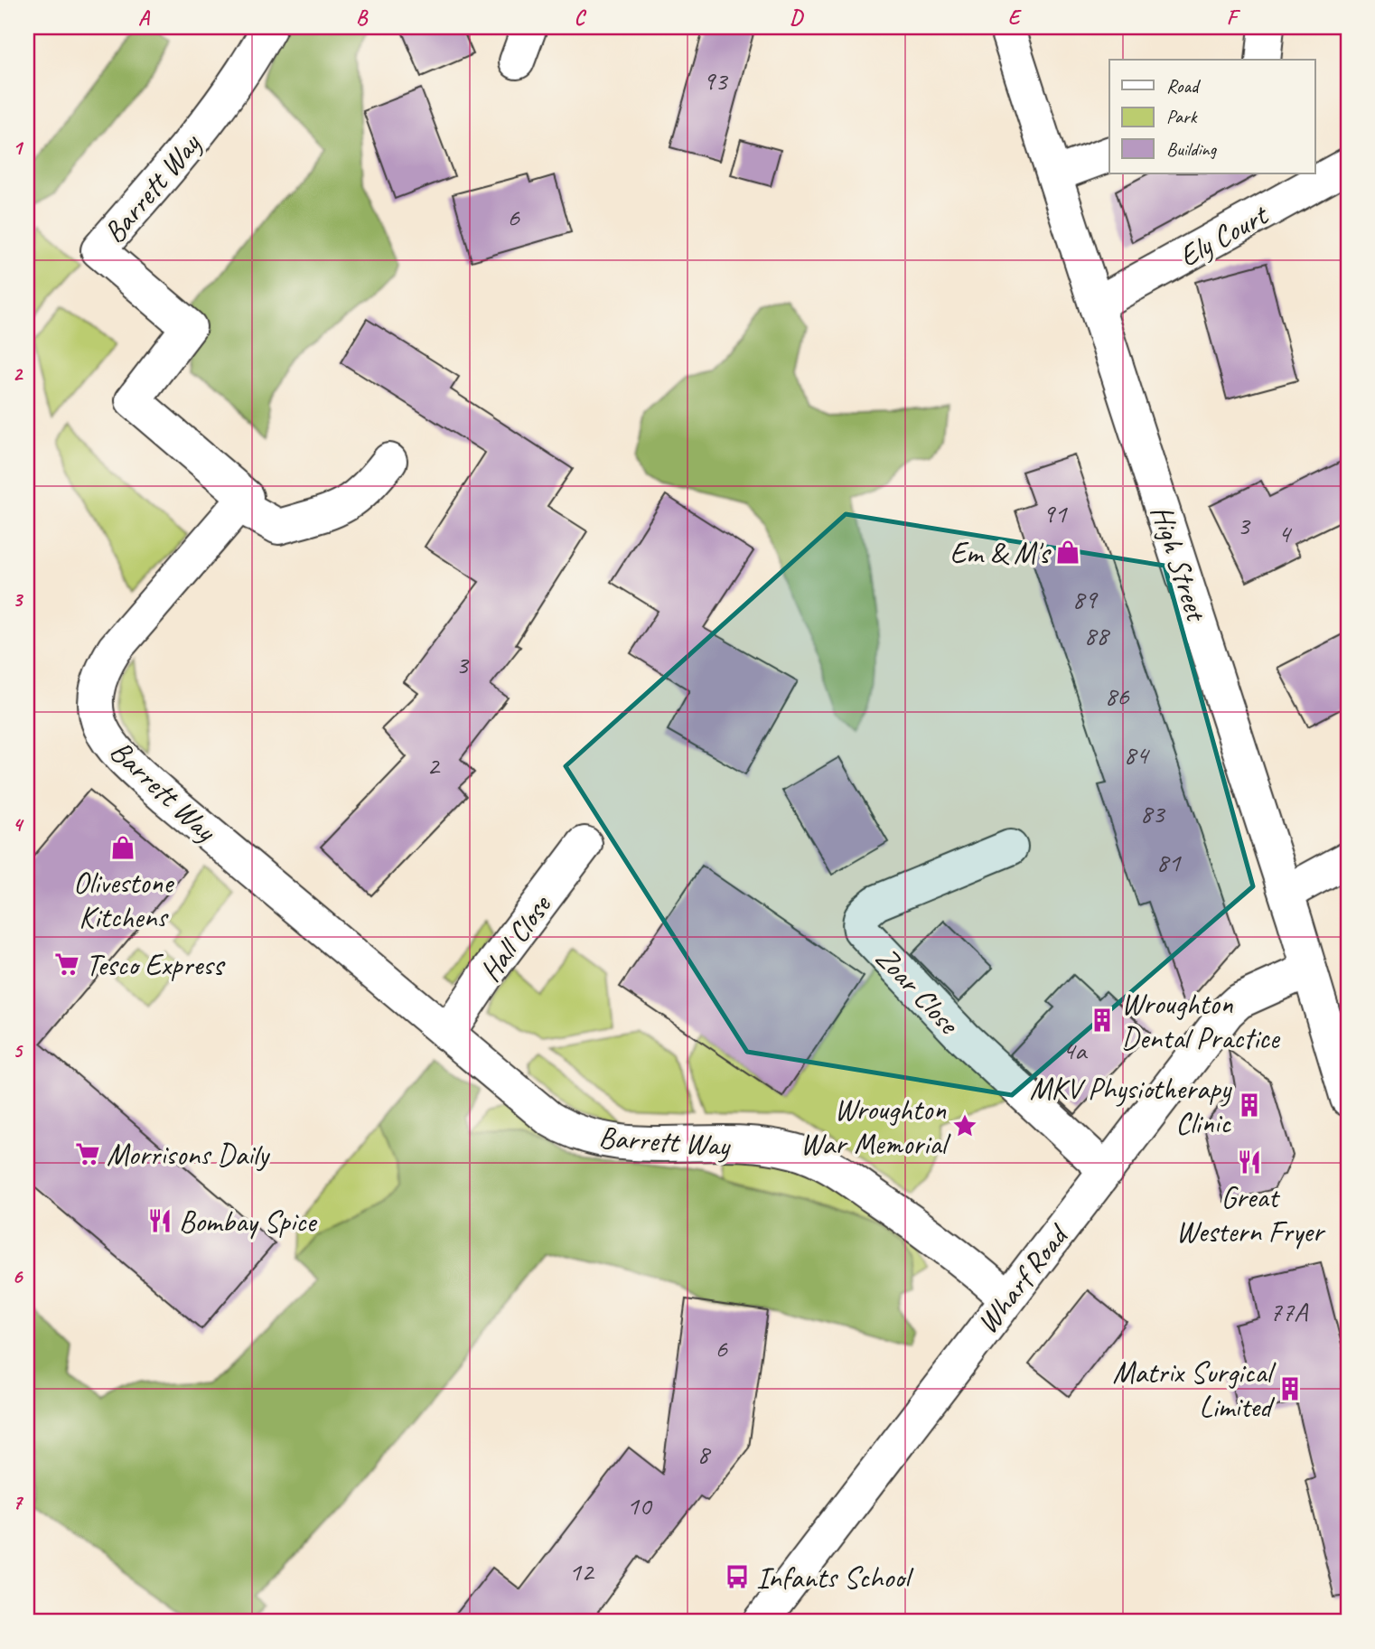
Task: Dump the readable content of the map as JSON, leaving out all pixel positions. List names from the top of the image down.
{
  "streets": {
    "street": [
      "Barrett Way",
      "Ely Court",
      "High Street",
      "Hall Close",
      "Zoar Close",
      "Wharf Road"
    ]
  },
  "crossings": [
    ["Barrett Way", "Hall Close"],
    ["Barrett Way", "Wharf Road"],
    ["Ely Court", "High Street"],
    ["High Street", "Wharf Road"],
    ["Zoar Close", "Wharf Road"]
  ],
  "places": {
    "shop": ["Em & M's", "Olivestone Kitchens"],
    "supermarket": ["Tesco Express", "Morrisons Daily"],
    "building": ["Wroughton Dental Practice", "MKV Physiotherapy Clinic", "Matrix Surgical Limited"],
    "place": ["Wroughton War Memorial"],
    "restaurant": ["Great Western Fryer", "Bombay Spice"],
    "bus stop": ["Infants School"]
  },
  "house_numbers": [
    "93",
    "6",
    "91",
    "3",
    "4",
    "89",
    "88",
    "3",
    "86",
    "84",
    "2",
    "83",
    "81",
    "4a",
    "77A",
    "6",
    "8",
    "10",
    "12"
  ],
  "legend": ["Road", "Park", "Building"],
  "grid": {
    "columns": [
      "A",
      "B",
      "C",
      "D",
      "E",
      "F"
    ],
    "rows": [
      "1",
      "2",
      "3",
      "4",
      "5",
      "6",
      "7"
    ]
  }
}
